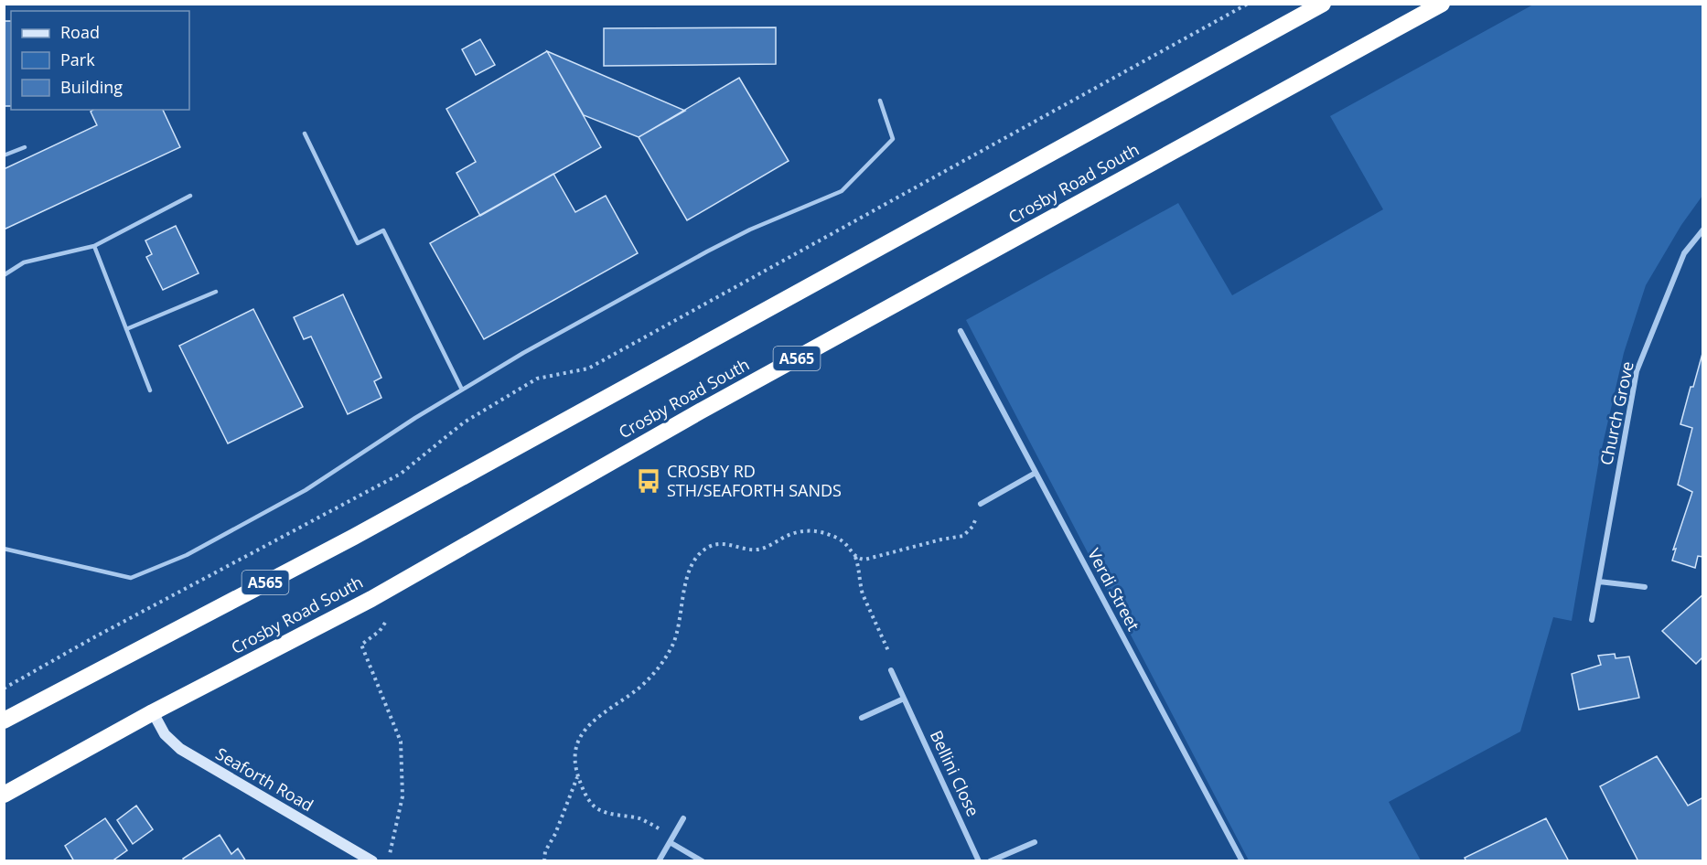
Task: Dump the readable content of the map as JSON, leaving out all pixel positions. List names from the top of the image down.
{
  "streets": {
    "highway": ["Crosby Road South", "A565"],
    "main road": ["Seaforth Road"],
    "street": ["Church Grove", "Verdi Street", "Bellini Close"]
  },
  "crossings": [
    ["Crosby Road South", "Seaforth Road"]
  ],
  "places": {
    "bus stop": ["CROSBY RD STH/SEAFORTH SANDS"]
  },
  "legend": ["Road", "Park", "Building"]
}
